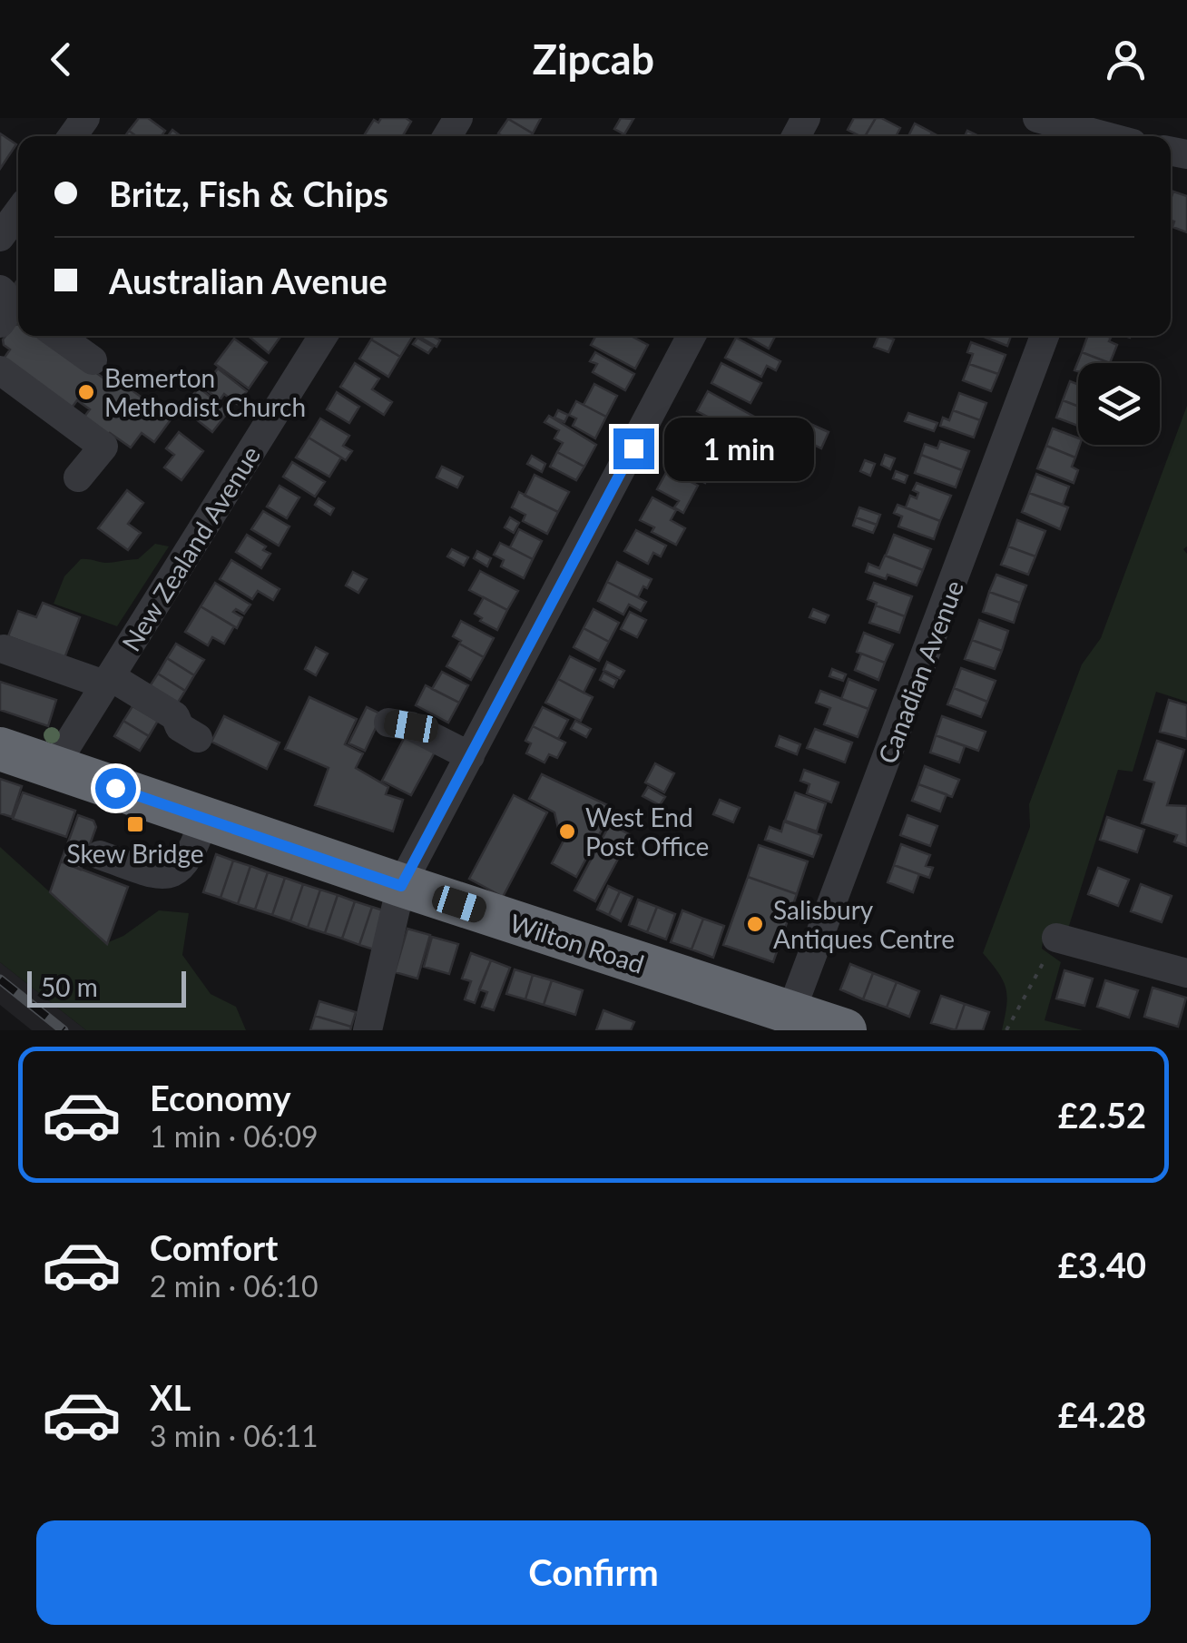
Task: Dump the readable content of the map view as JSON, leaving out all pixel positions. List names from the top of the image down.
{
  "streets": {
    "highway": ["Wilton Road"],
    "street": ["New Zealand Avenue", "Canadian Avenue"]
  },
  "crossings": [
    ["New Zealand Avenue", "Wilton Road"],
    ["Canadian Avenue", "Wilton Road"]
  ],
  "places": {
    "other": ["Bemerton Methodist Church", "West End Post Office", "Salisbury Antiques Centre"],
    "transit": ["Skew Bridge"]
  },
  "scale_bar": "50 m",
  "page": {
    "header": "Zipcab",
    "banner": ["Britz, Fish & Chips", "Australian Avenue"],
    "bubble": "1 min",
    "scale": "50 m",
    "list": [
      {
        "name": "Economy",
        "note": "1 min · 06:09",
        "value": "£2.52"
      },
      {
        "name": "Comfort",
        "note": "2 min · 06:10",
        "value": "£3.40"
      },
      {
        "name": "XL",
        "note": "3 min · 06:11",
        "value": "£4.28"
      }
    ],
    "buttons": "Confirm"
  }
}
